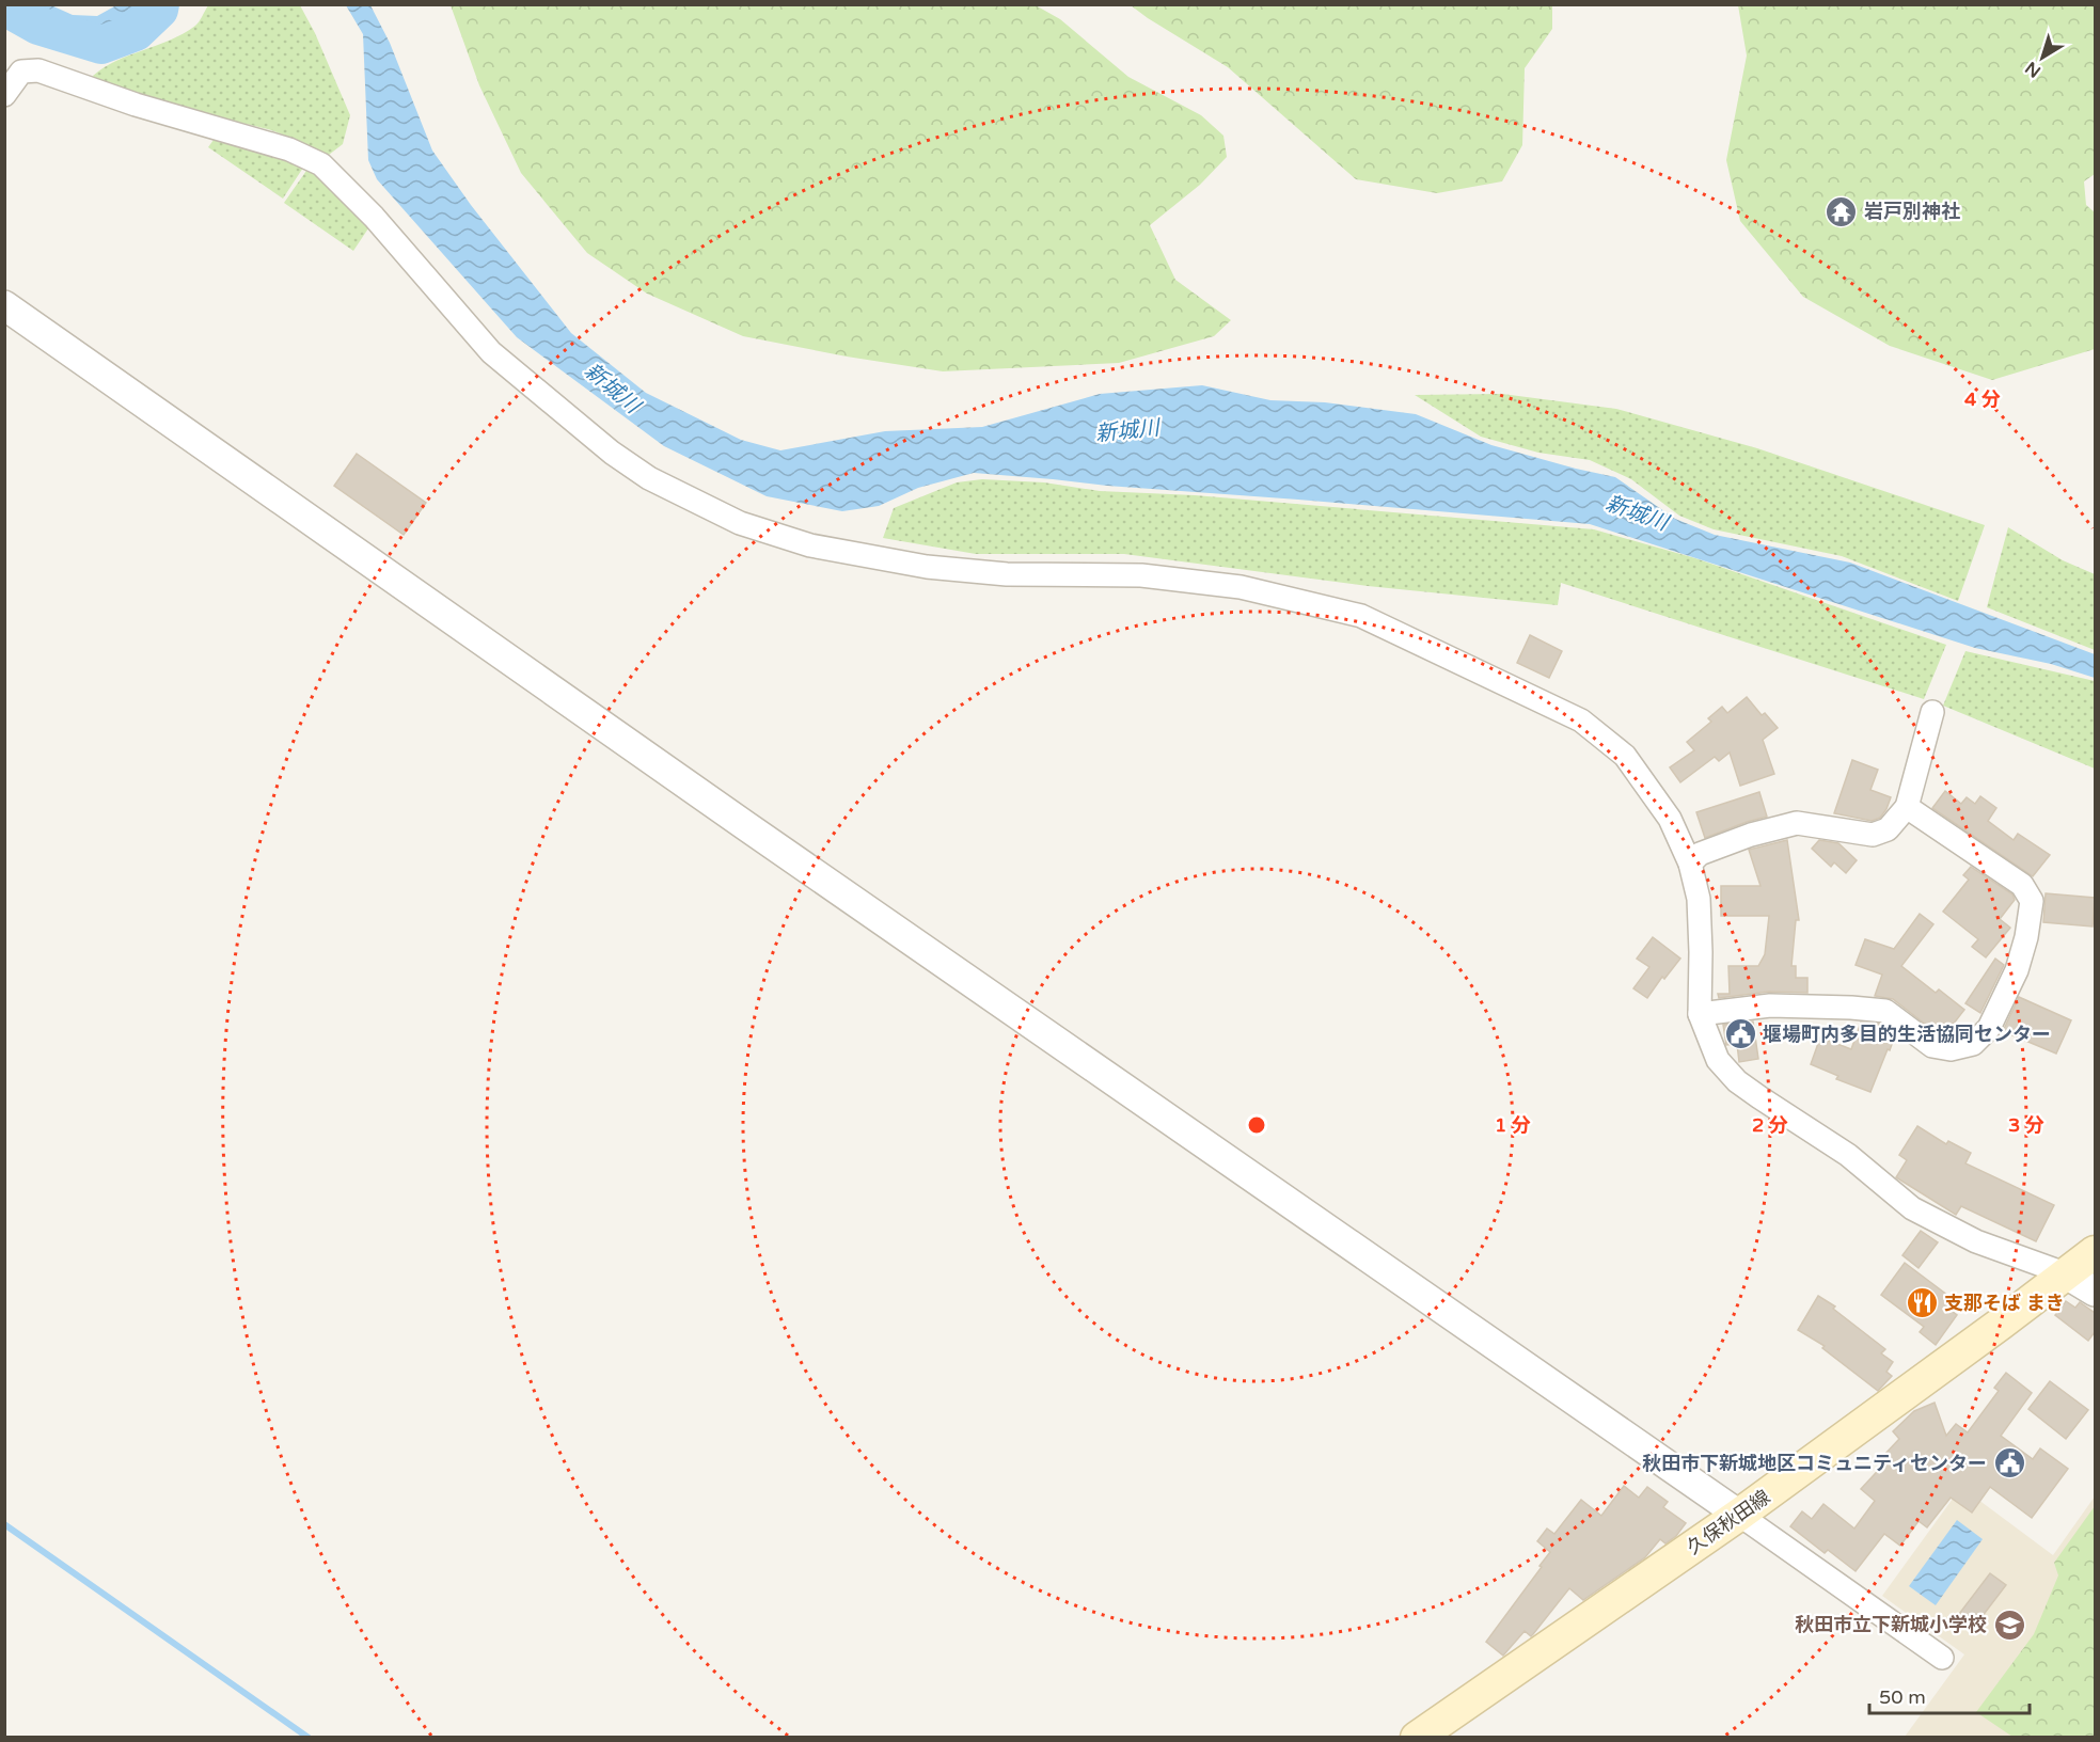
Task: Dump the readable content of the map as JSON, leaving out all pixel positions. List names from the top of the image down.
{
  "streets": {
    "main road": ["久保秋田線"]
  },
  "water": ["新城川"],
  "places": {
    "temple": ["岩戸別神社"],
    "public building": ["堰場町内多目的生活協同センター", "秋田市下新城地区コミュニティセンター"],
    "restaurant": ["支那そば まき"],
    "school or university": ["秋田市立下新城小学校"]
  },
  "scale_bar": "50 m",
  "north": "bottom left",
  "rings": [
    "4 分",
    "1 分",
    "2 分",
    "3 分"
  ]
}
